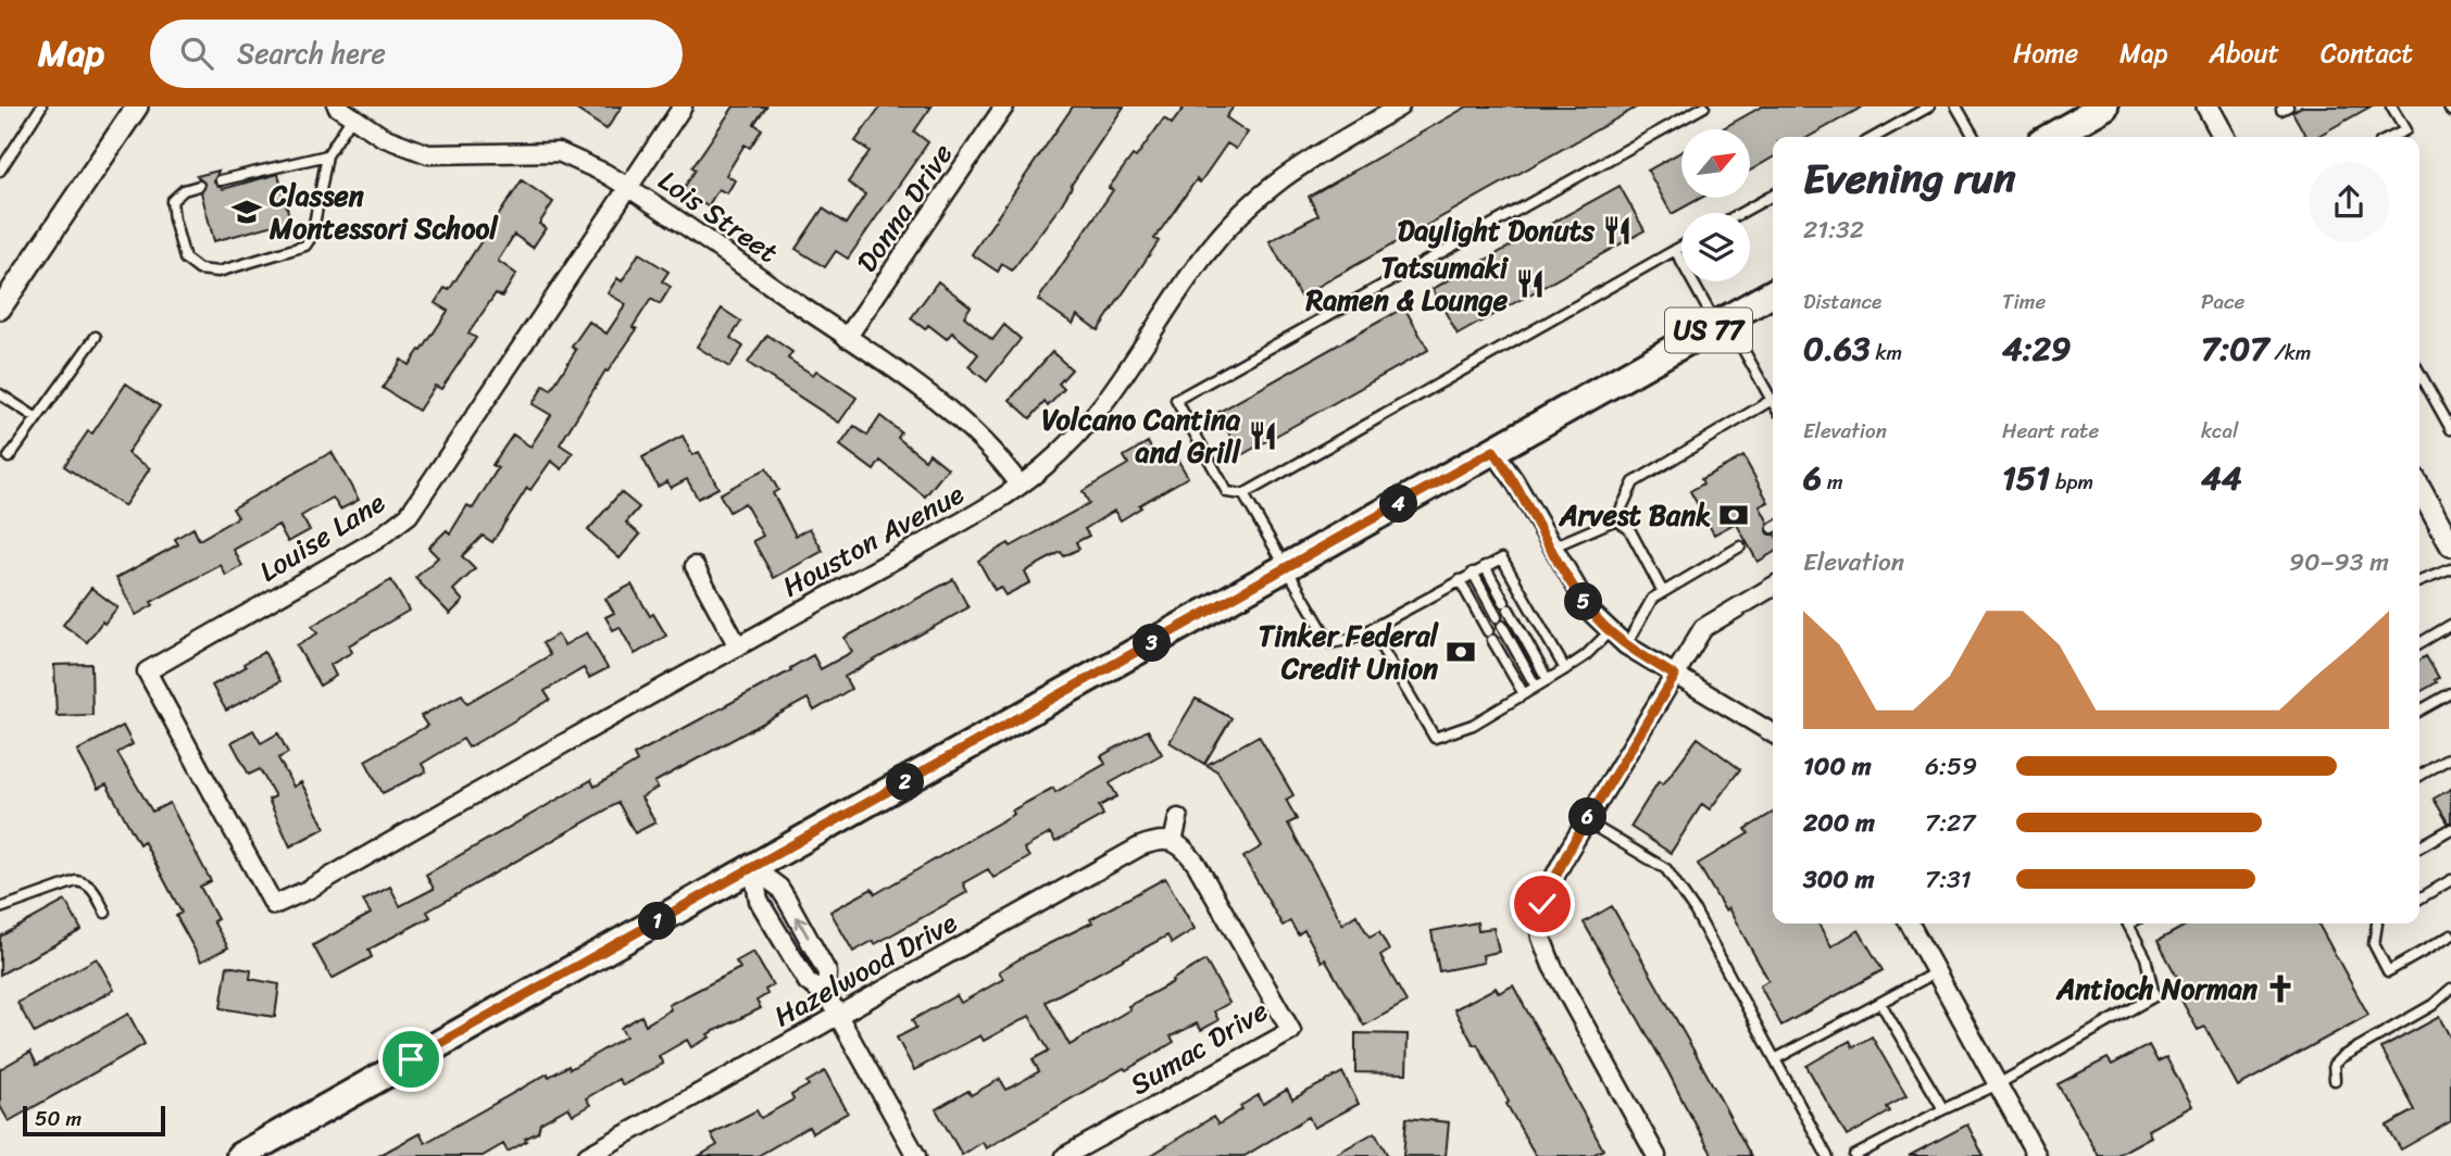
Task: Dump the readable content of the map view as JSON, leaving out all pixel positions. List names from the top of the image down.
{
  "streets": {
    "main road": ["US 77"],
    "street": [
      "Donna Drive",
      "Lois Street",
      "Louise Lane",
      "Houston Avenue",
      "Hazelwood Drive",
      "Sumac Drive"
    ]
  },
  "crossings": [
    ["Donna Drive", "Lois Street"],
    ["Lois Street", "Louise Lane"],
    ["Lois Street", "Houston Avenue"],
    ["Louise Lane", "Houston Avenue"],
    ["Hazelwood Drive", "Sumac Drive"]
  ],
  "places": {
    "school or university": ["Classen Montessori School"],
    "restaurant": ["Daylight Donuts", "Tatsumaki Ramen & Lounge", "Volcano Cantina and Grill"],
    "bank": ["Arvest Bank", "Tinker Federal Credit Union"],
    "church": ["Antioch Norman"]
  },
  "scale_bar": "50 m",
  "north": "top right",
  "page": {
    "header": "Map",
    "search": "Search here",
    "nav": [
      "Home",
      "Map",
      "About",
      "Contact"
    ],
    "heading": ["Evening run", "21:32"],
    "stats": [
      ["Distance", "0.63 km"],
      ["Time", "4:29"],
      ["Pace", "7:07 /km"],
      ["Elevation", "6 m"],
      ["Heart rate", "151 bpm"],
      ["kcal", "44"]
    ],
    "pins": [
      "4",
      "5",
      "3",
      "2",
      "6",
      "1"
    ],
    "chart": ["Elevation", "90–93 m"],
    "list": [
      {
        "name": "100 m",
        "note": "6:59"
      },
      {
        "name": "200 m",
        "note": "7:27"
      },
      {
        "name": "300 m",
        "note": "7:31"
      }
    ],
    "scale": "50 m"
  }
}
